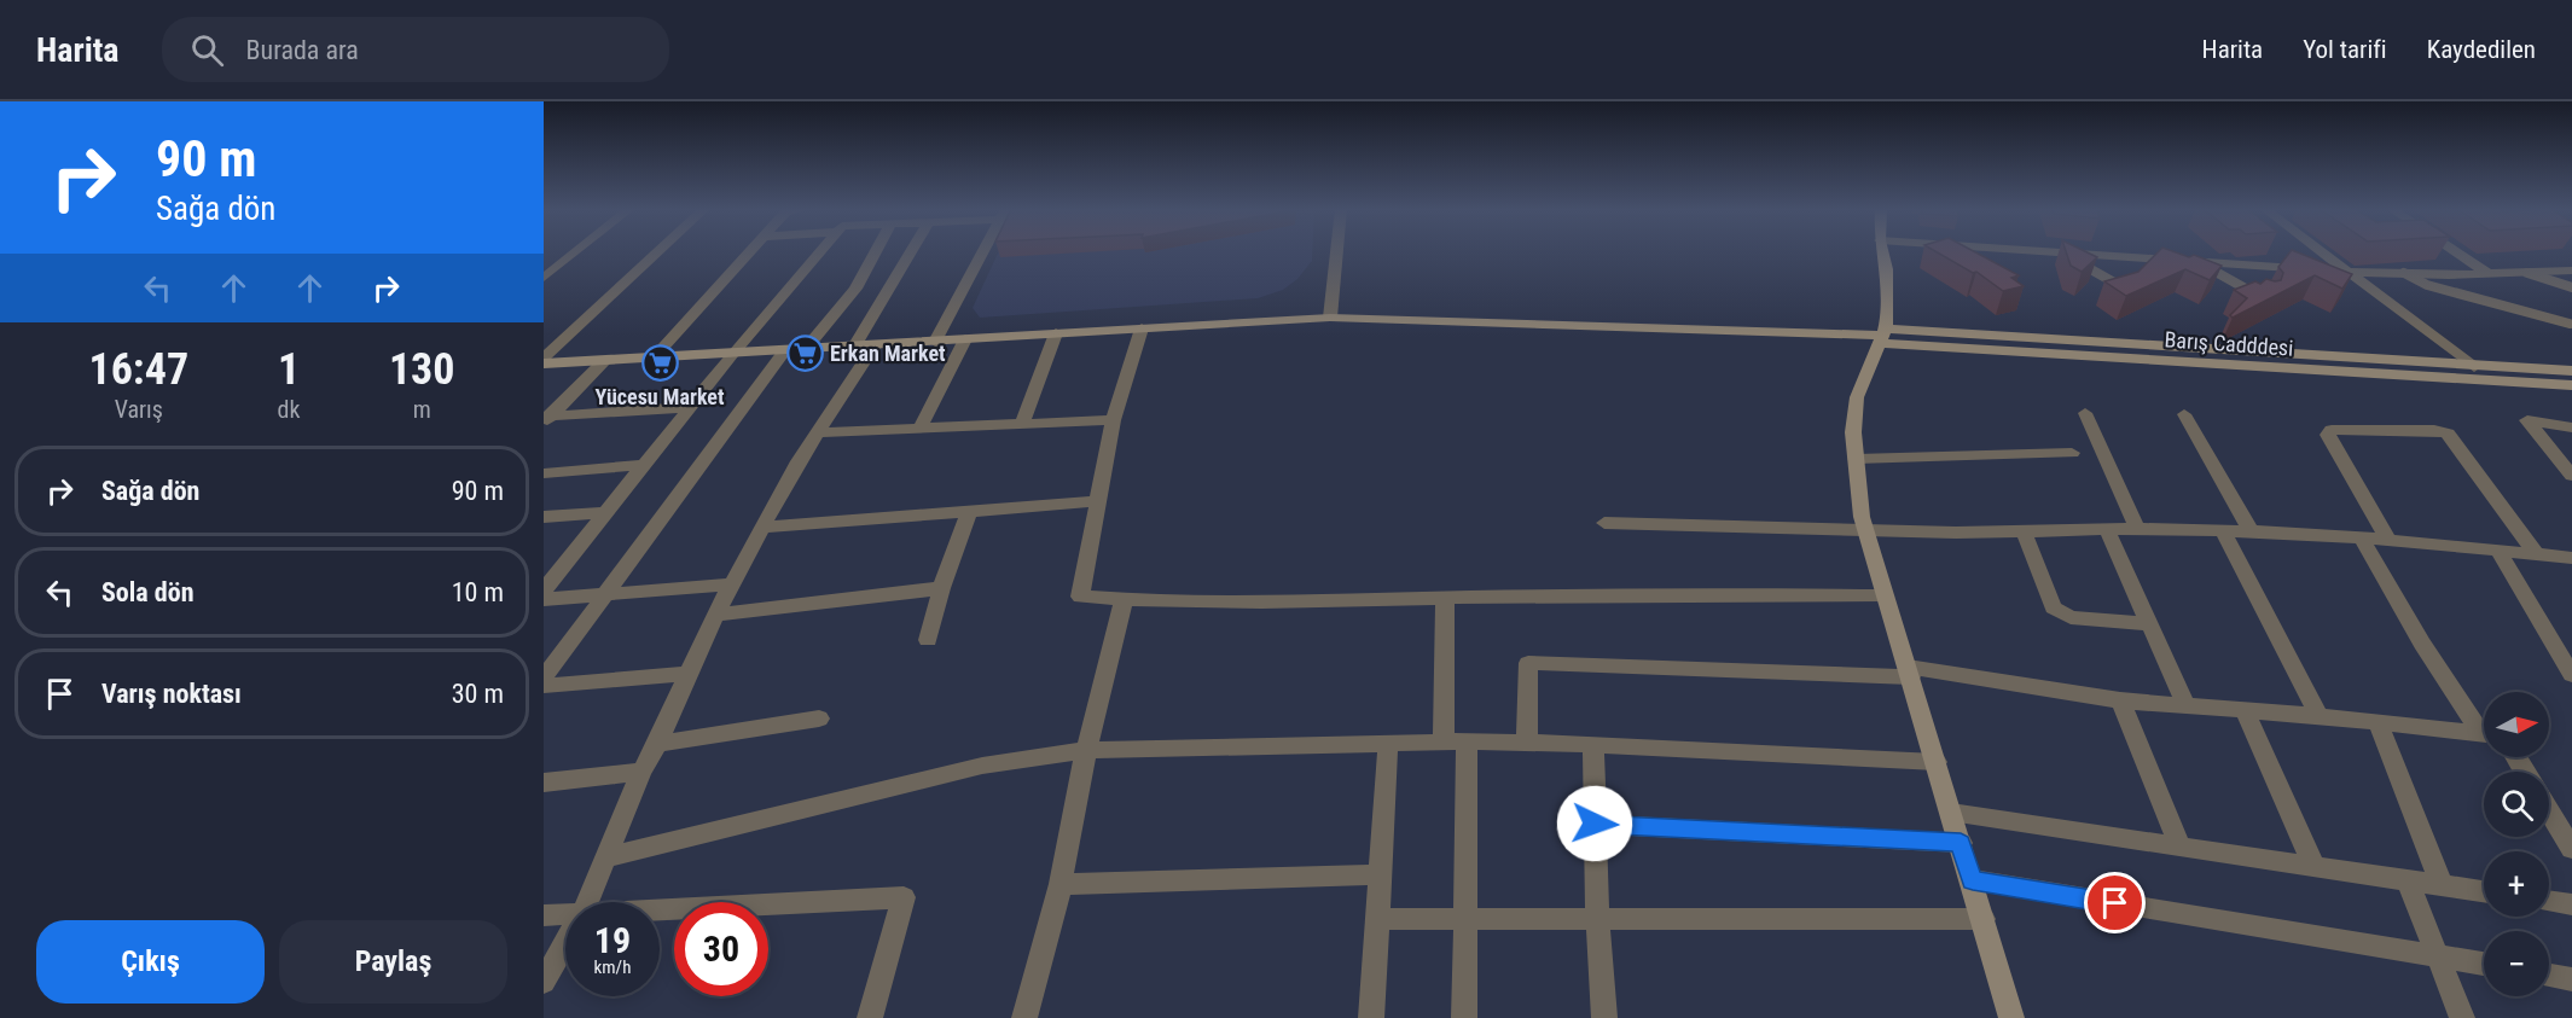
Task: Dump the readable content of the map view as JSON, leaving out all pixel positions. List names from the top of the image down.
{
  "streets": {
    "main road": ["Barış Cadddesi"]
  },
  "places": {
    "supermarket": ["Erkan Market", "Yücesu Market"]
  },
  "north": "right",
  "page": {
    "header": "Harita",
    "search": "Burada ara",
    "nav": ["Harita", "Yol tarifi", "Kaydedilen"],
    "turn": ["90 m", "Sağa dön"],
    "eta": [
      "16:47",
      "Varış",
      "1",
      "dk",
      "130",
      "m"
    ],
    "list": [
      {
        "name": "Sağa dön",
        "value": "90 m"
      },
      {
        "name": "Sola dön",
        "value": "10 m"
      },
      {
        "name": "Varış noktası",
        "value": "30 m"
      }
    ],
    "map_buttons": ["+", "−"],
    "speed": "19 km/h",
    "limit": "30",
    "buttons": ["Çıkış", "Paylaş"]
  }
}
